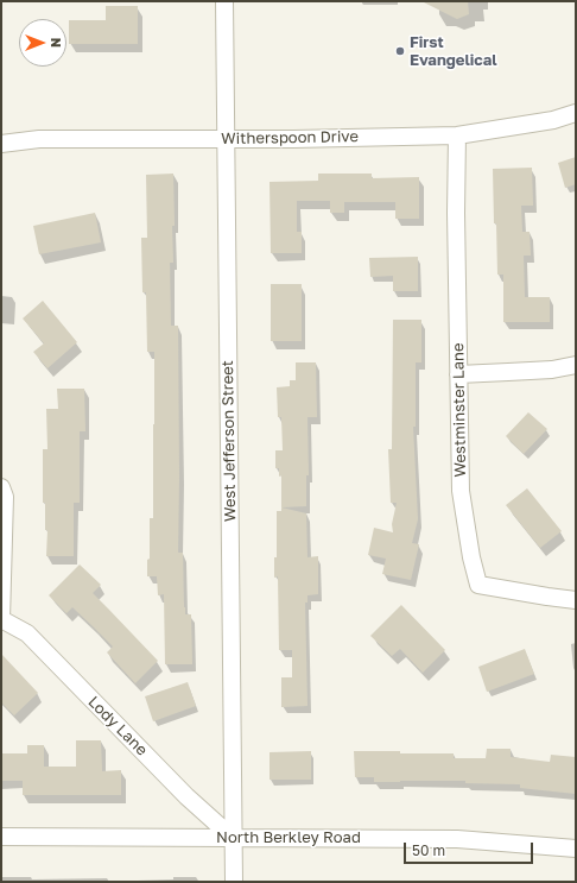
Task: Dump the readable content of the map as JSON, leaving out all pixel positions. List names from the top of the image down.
{
  "streets": {
    "street": [
      "Witherspoon Drive",
      "Westminster Lane",
      "West Jefferson Street",
      "Lody Lane",
      "North Berkley Road"
    ]
  },
  "crossings": [
    ["Witherspoon Drive", "Westminster Lane"],
    ["Witherspoon Drive", "West Jefferson Street"],
    ["West Jefferson Street", "Lody Lane"],
    ["West Jefferson Street", "North Berkley Road"],
    ["Lody Lane", "North Berkley Road"]
  ],
  "places": ["First Evangelical"],
  "scale_bar": "50 m",
  "north": "right"
}
